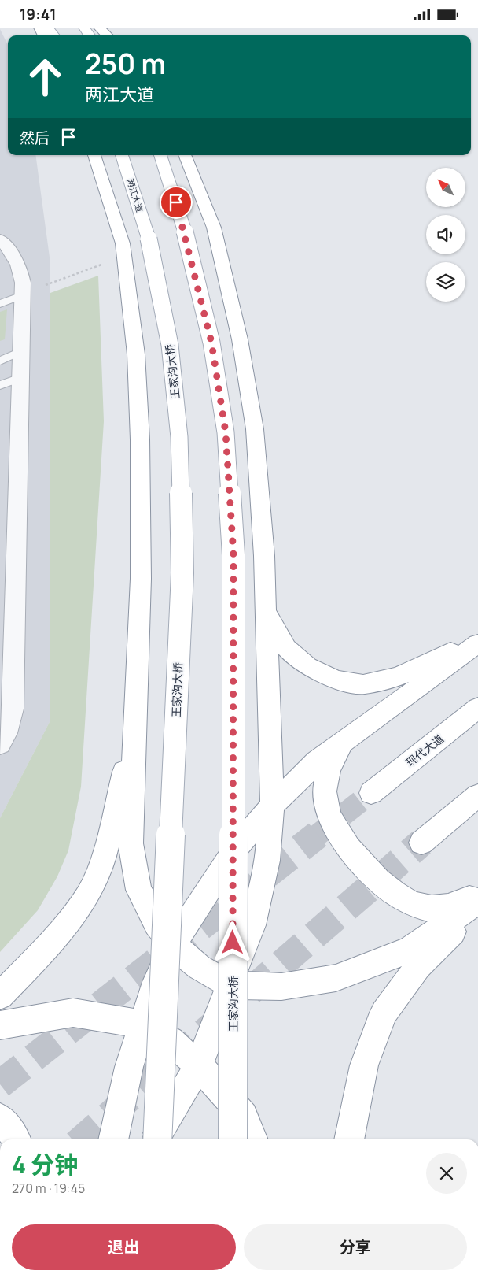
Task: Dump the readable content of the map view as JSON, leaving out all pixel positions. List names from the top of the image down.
{
  "streets": {
    "main road": ["两江大道", "王家沟大桥", "现代大道"]
  },
  "crossings": [
    ["两江大道", "王家沟大桥"]
  ],
  "north": "top left",
  "page": {
    "status": "19:41",
    "turn": ["250 m", "两江大道"],
    "then": "然后",
    "heading": ["4 分钟", "270 m · 19:45"],
    "buttons": ["退出", "分享"]
  }
}
